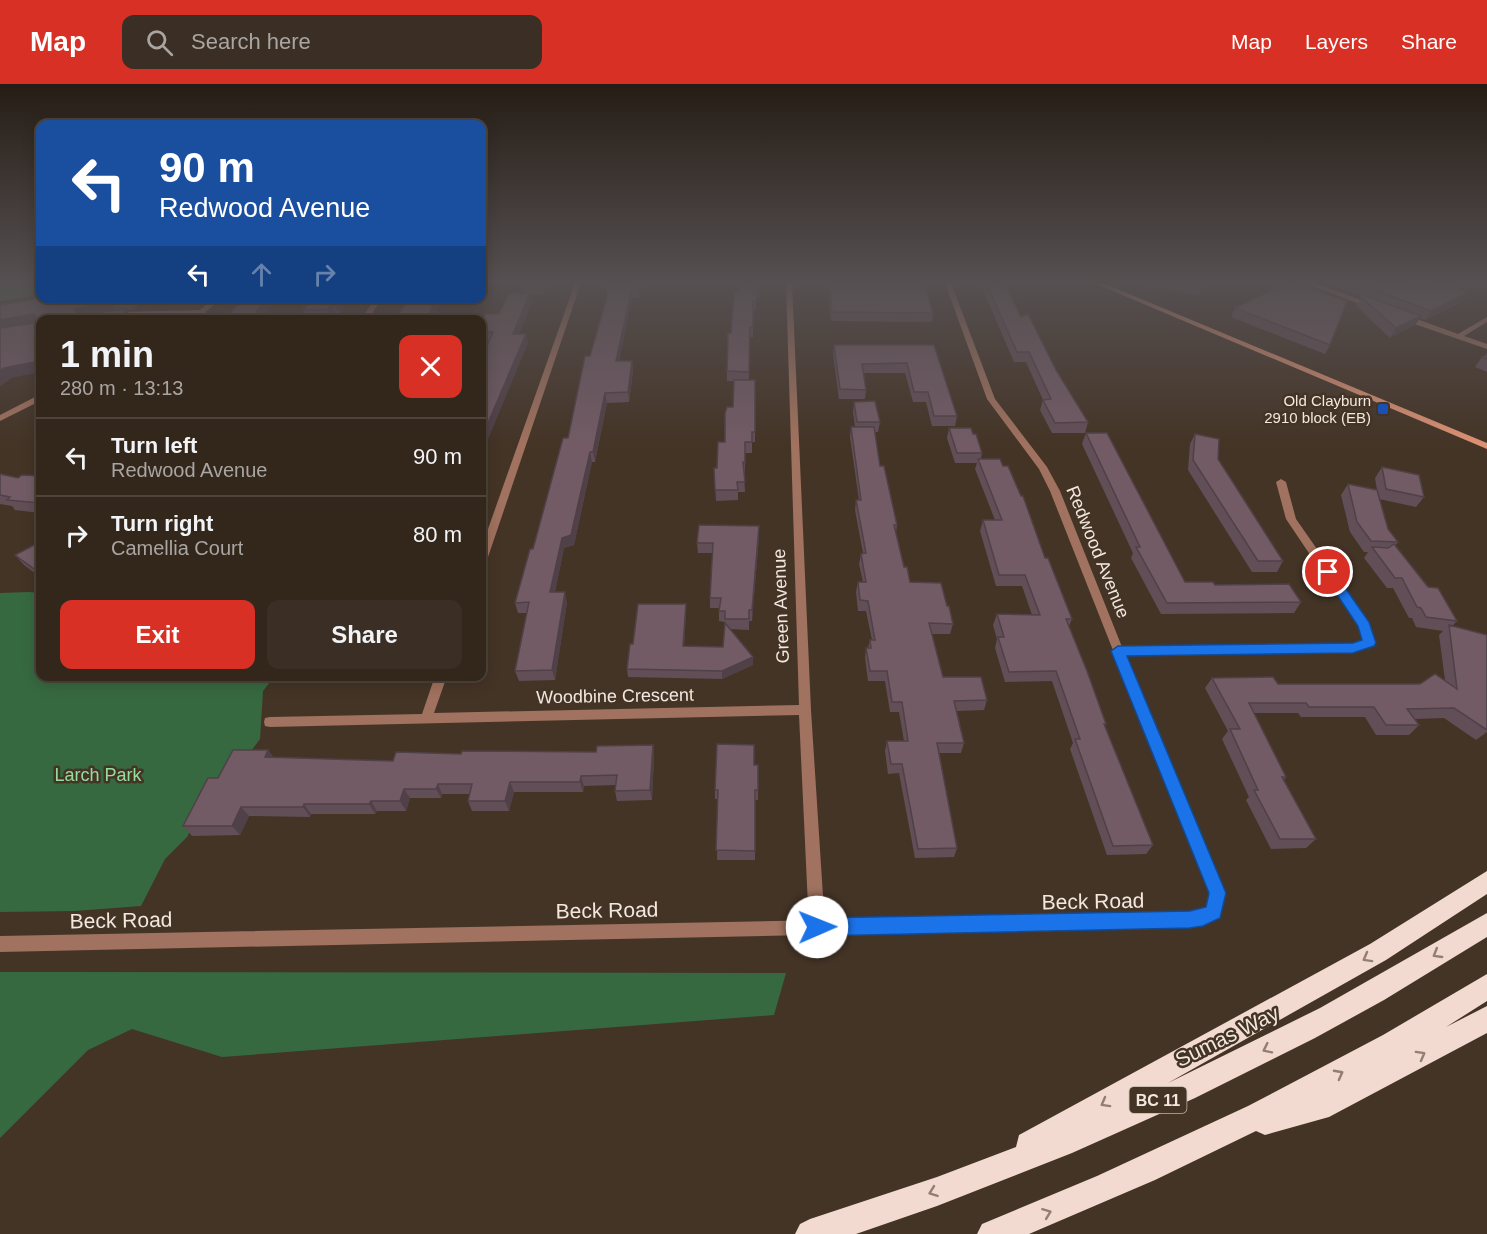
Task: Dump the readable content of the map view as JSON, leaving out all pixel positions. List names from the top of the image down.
{
  "streets": {
    "highway": ["Sumas Way", "BC 11"],
    "street": [
      "Redwood Avenue",
      "Green Avenue",
      "Woodbine Crescent",
      "Beck Road"
    ]
  },
  "crossings": [
    ["Redwood Avenue", "Beck Road"],
    ["Green Avenue", "Woodbine Crescent"],
    ["Green Avenue", "Beck Road"]
  ],
  "parks": ["Larch Park"],
  "places": {
    "transit": ["Old Clayburn 2910 block (EB)"]
  },
  "page": {
    "header": "Map",
    "search": "Search here",
    "nav": ["Map", "Layers", "Share"],
    "turn": ["90 m", "Redwood Avenue"],
    "heading": ["1 min", "280 m · 13:13"],
    "list": [
      {
        "name": "Turn left",
        "note": "Redwood Avenue",
        "value": "90 m"
      },
      {
        "name": "Turn right",
        "note": "Camellia Court",
        "value": "80 m"
      }
    ],
    "buttons": ["Exit", "Share"]
  }
}
